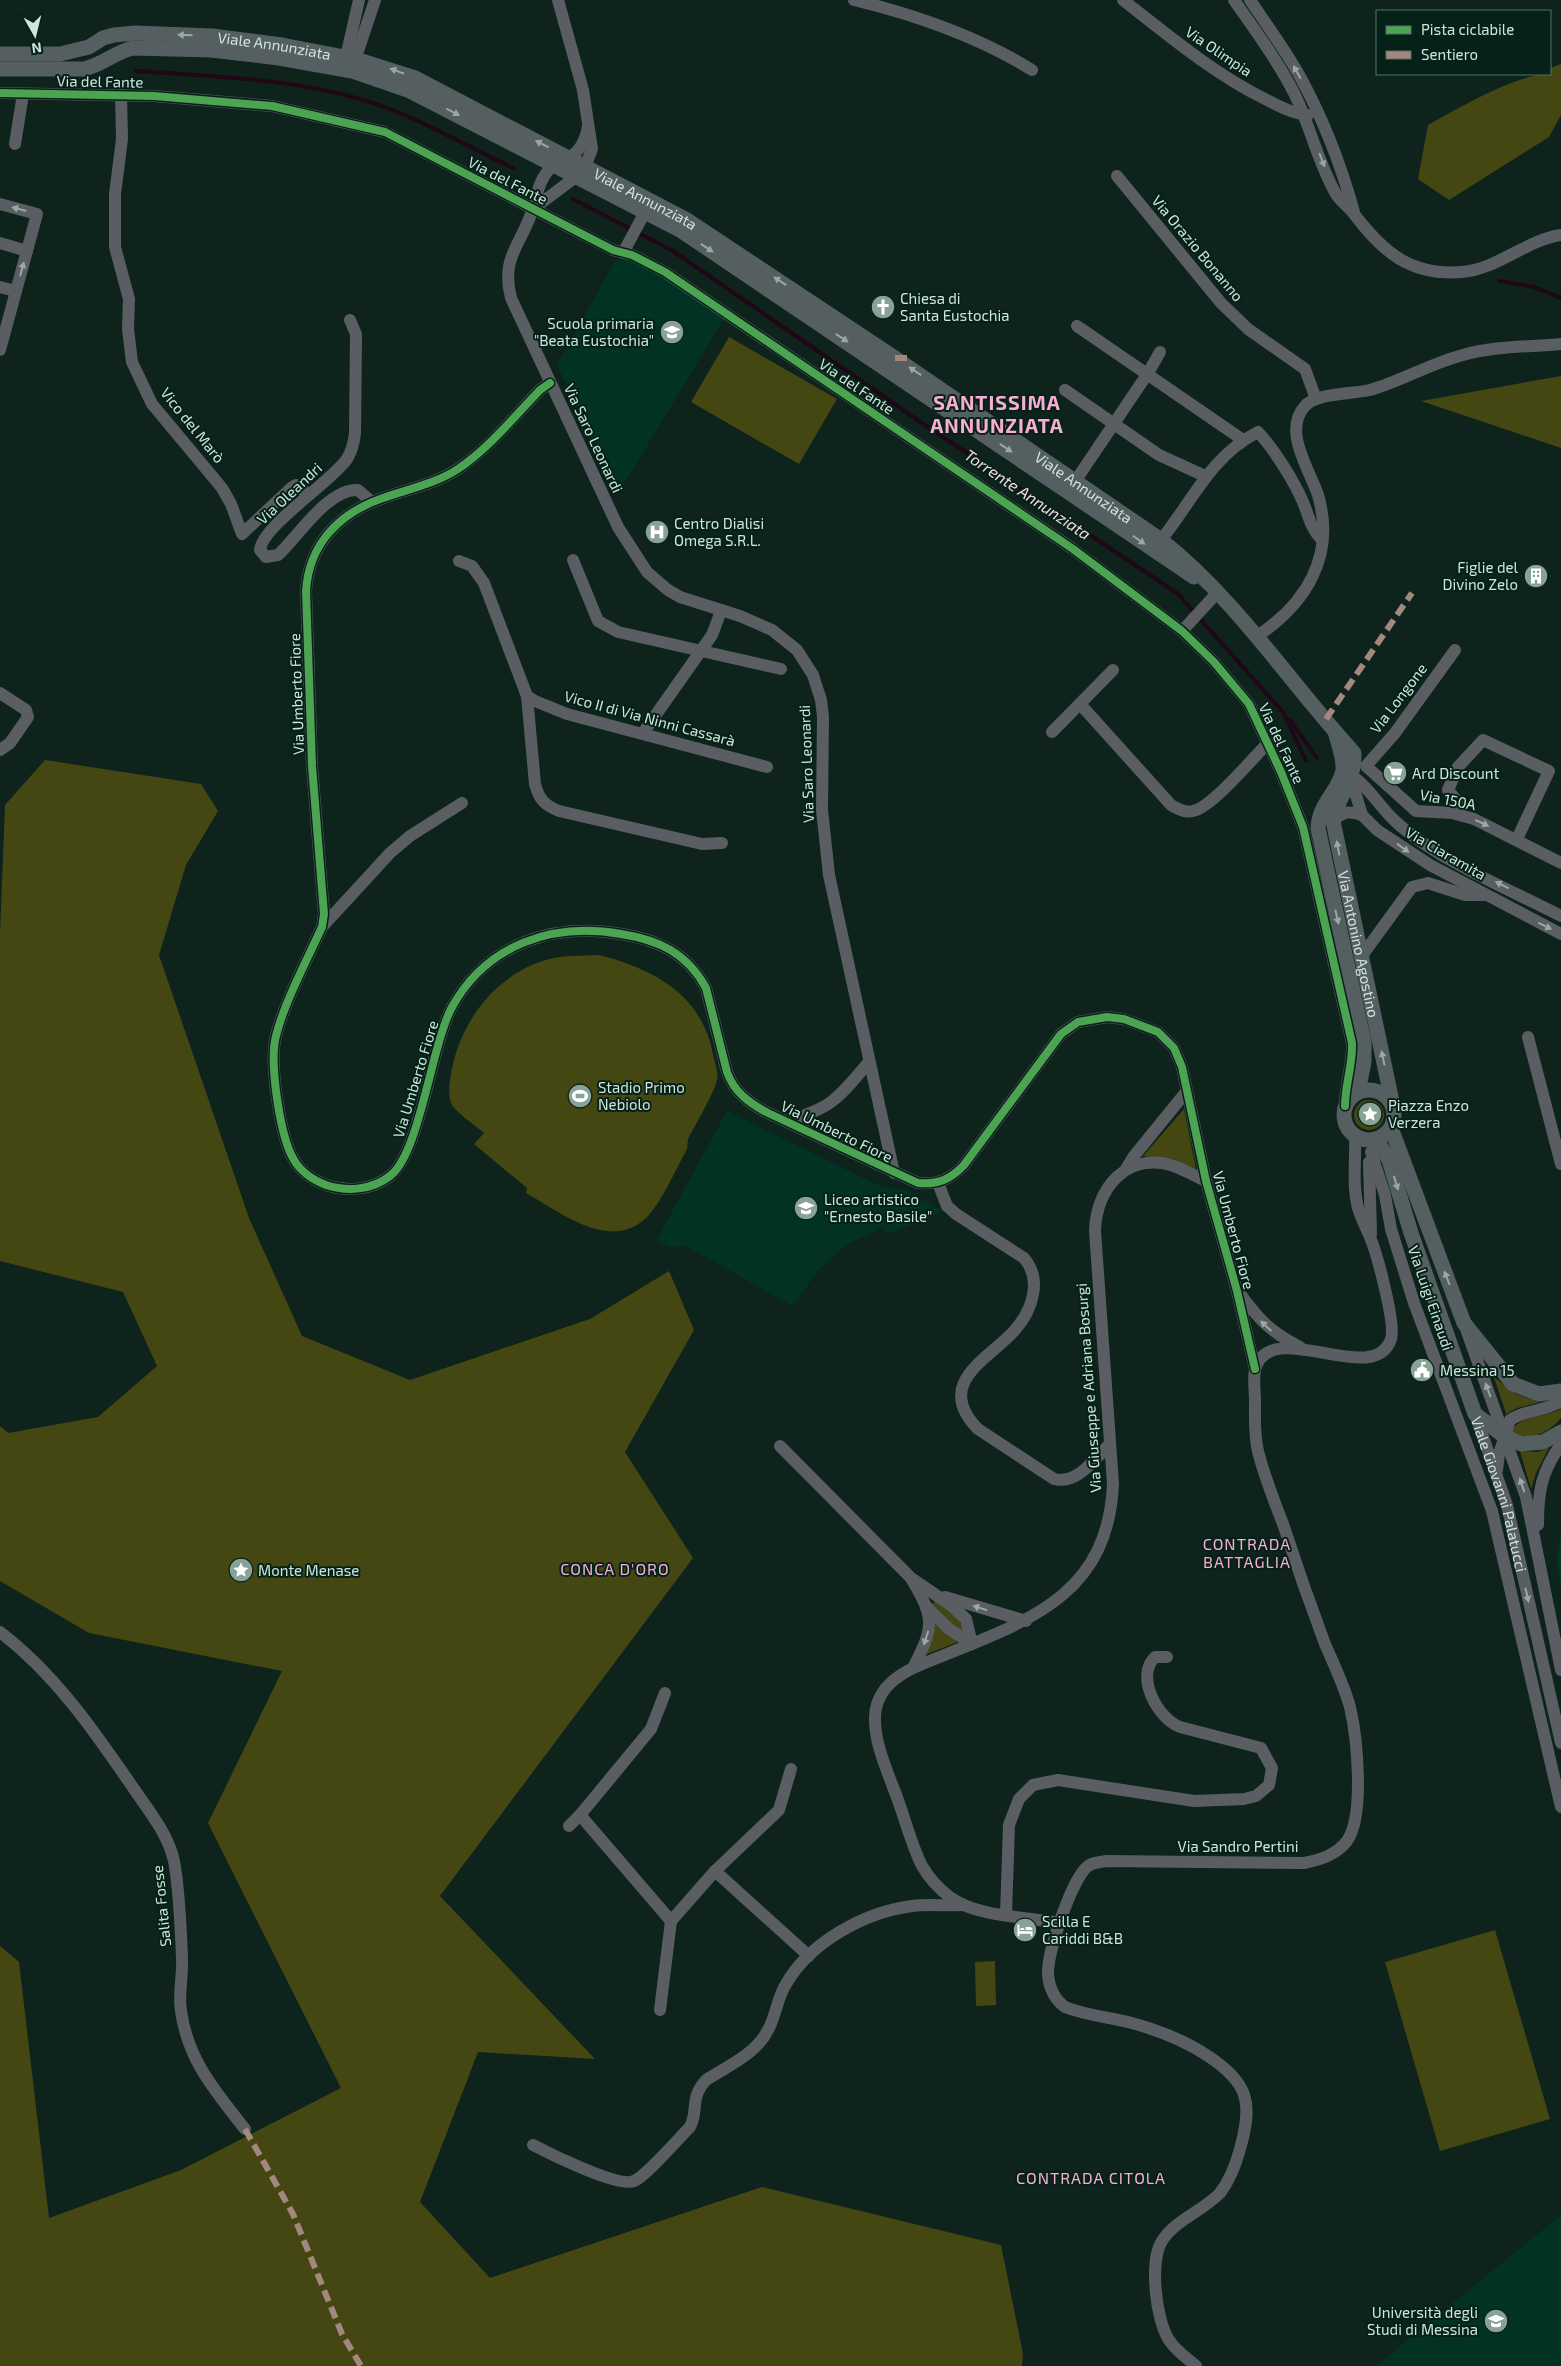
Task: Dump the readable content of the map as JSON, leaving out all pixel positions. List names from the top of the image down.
{
  "streets": {
    "main road": ["Viale Annunziata", "Via Antonino Agostino", "Viale Giovanni Palatucci"],
    "street": [
      "Via Olimpia",
      "Via del Fante",
      "Via Orazio Bonanno",
      "Vico del Marò",
      "Via Saro Leonardi",
      "Via Oleandri",
      "Via Umberto Fiore",
      "Via Longone",
      "Vico II di Via Ninni Cassarà",
      "Via 150A",
      "Via Ciaramita",
      "Via Luigi Einaudi",
      "Via Giuseppe e Adriana Bosurgi",
      "Via Sandro Pertini",
      "Salita Fosse"
    ]
  },
  "crossings": [
    ["Viale Annunziata", "Via Saro Leonardi"],
    ["Viale Annunziata", "Via 150A"],
    ["Via del Fante", "Vico del Marò"],
    ["Via del Fante", "Via Saro Leonardi"],
    ["Via del Fante", "Via Antonino Agostino"],
    ["Via del Fante", "Via Luigi Einaudi"],
    ["Via del Fante", "Viale Giovanni Palatucci"],
    ["Vico del Marò", "Via Oleandri"],
    ["Via Saro Leonardi", "Via Umberto Fiore"],
    ["Via Oleandri", "Via Umberto Fiore"],
    ["Via Umberto Fiore", "Via Giuseppe e Adriana Bosurgi"],
    ["Via Umberto Fiore", "Via Sandro Pertini"],
    ["Via Longone", "Via 150A"],
    ["Via Ciaramita", "Via Antonino Agostino"],
    ["Via Antonino Agostino", "Via Luigi Einaudi"],
    ["Via Antonino Agostino", "Viale Giovanni Palatucci"],
    ["Via Luigi Einaudi", "Viale Giovanni Palatucci"],
    ["Via Giuseppe e Adriana Bosurgi", "Via Sandro Pertini"]
  ],
  "districts": [
    "SANTISSIMA ANNUNZIATA",
    "CONTRADA BATTAGLIA",
    "CONCA D'ORO",
    "CONTRADA CITOLA"
  ],
  "water": ["Torrente Annunziata"],
  "places": {
    "church": ["Chiesa di Santa Eustochia"],
    "school or university": ["Scuola primaria \"Beata Eustochia\"", "Liceo artistico \"Ernesto Basile\"", "Università degli Studi di Messina"],
    "hospital": ["Centro Dialisi Omega S.R.L."],
    "building": ["Figlie del Divino Zelo"],
    "supermarket": ["Ard Discount"],
    "sports": ["Stadio Primo Nebiolo"],
    "place": ["Piazza Enzo Verzera", "Monte Menase"],
    "public building": ["Messina 15"],
    "hotel": ["Scilla E Cariddi B&B"]
  },
  "legend": ["Pista ciclabile", "Sentiero"],
  "north": "bottom"
}
